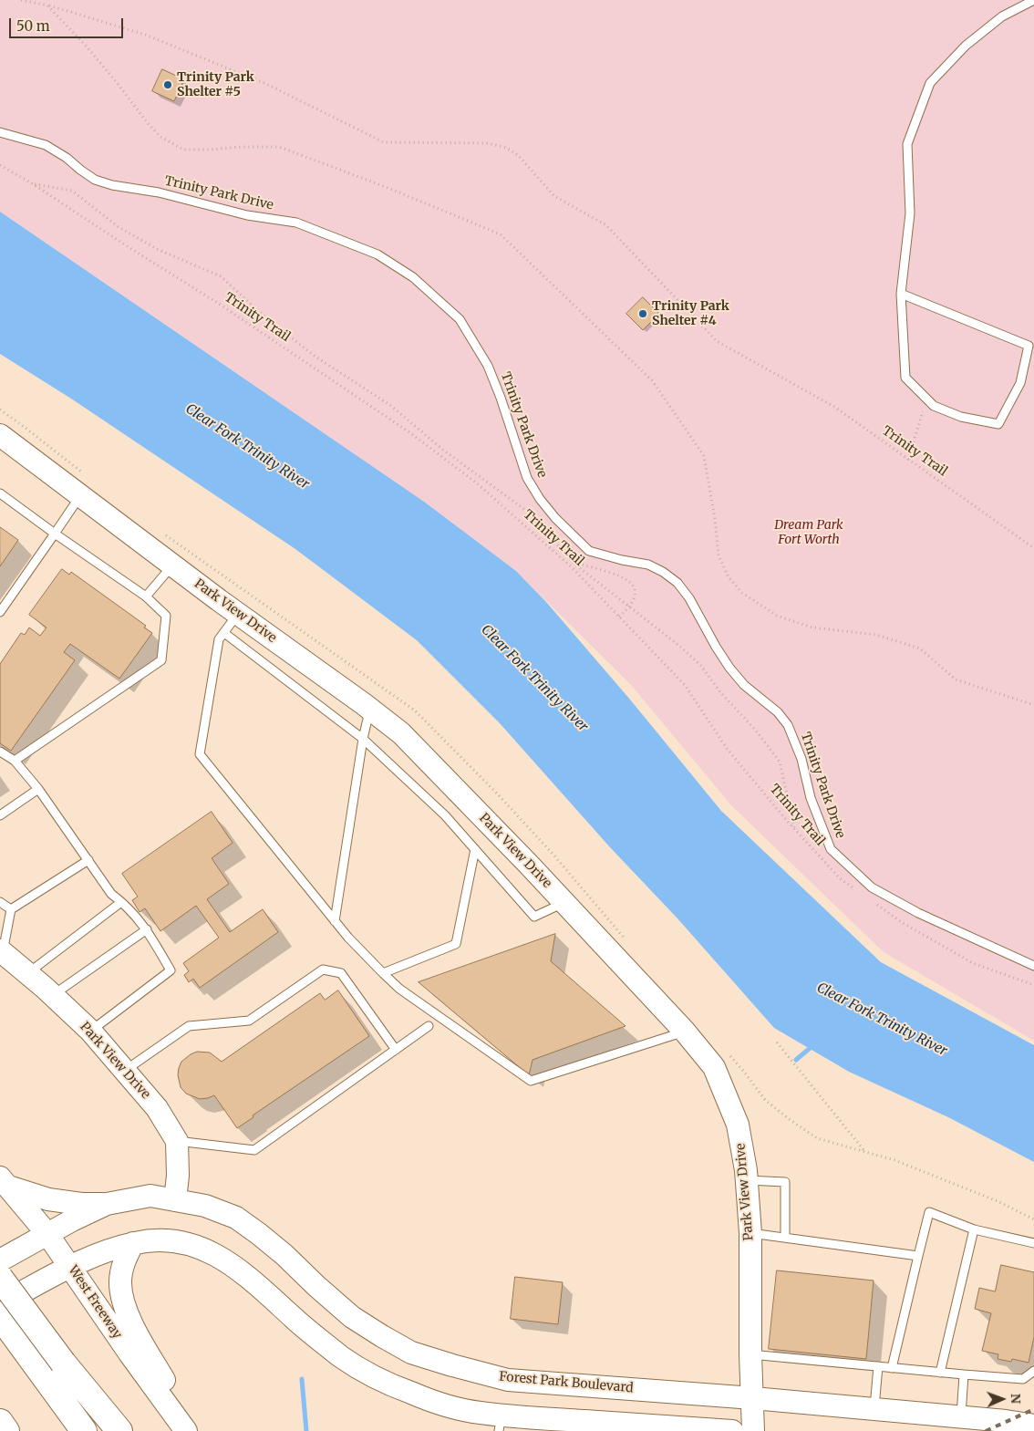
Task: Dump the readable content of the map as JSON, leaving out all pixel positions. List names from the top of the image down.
{
  "streets": {
    "main road": ["Park View Drive", "West Freeway", "Forest Park Boulevard"],
    "lane": ["Trinity Park Drive"],
    "path": ["Trinity Trail"]
  },
  "crossings": [
    ["Park View Drive", "Forest Park Boulevard"],
    ["West Freeway", "Forest Park Boulevard"]
  ],
  "water": ["Clear Fork Trinity River"],
  "parks": ["Dream Park Fort Worth"],
  "places": ["Trinity Park Shelter #5", "Trinity Park Shelter #4"],
  "scale_bar": "50 m",
  "north": "right"
}
